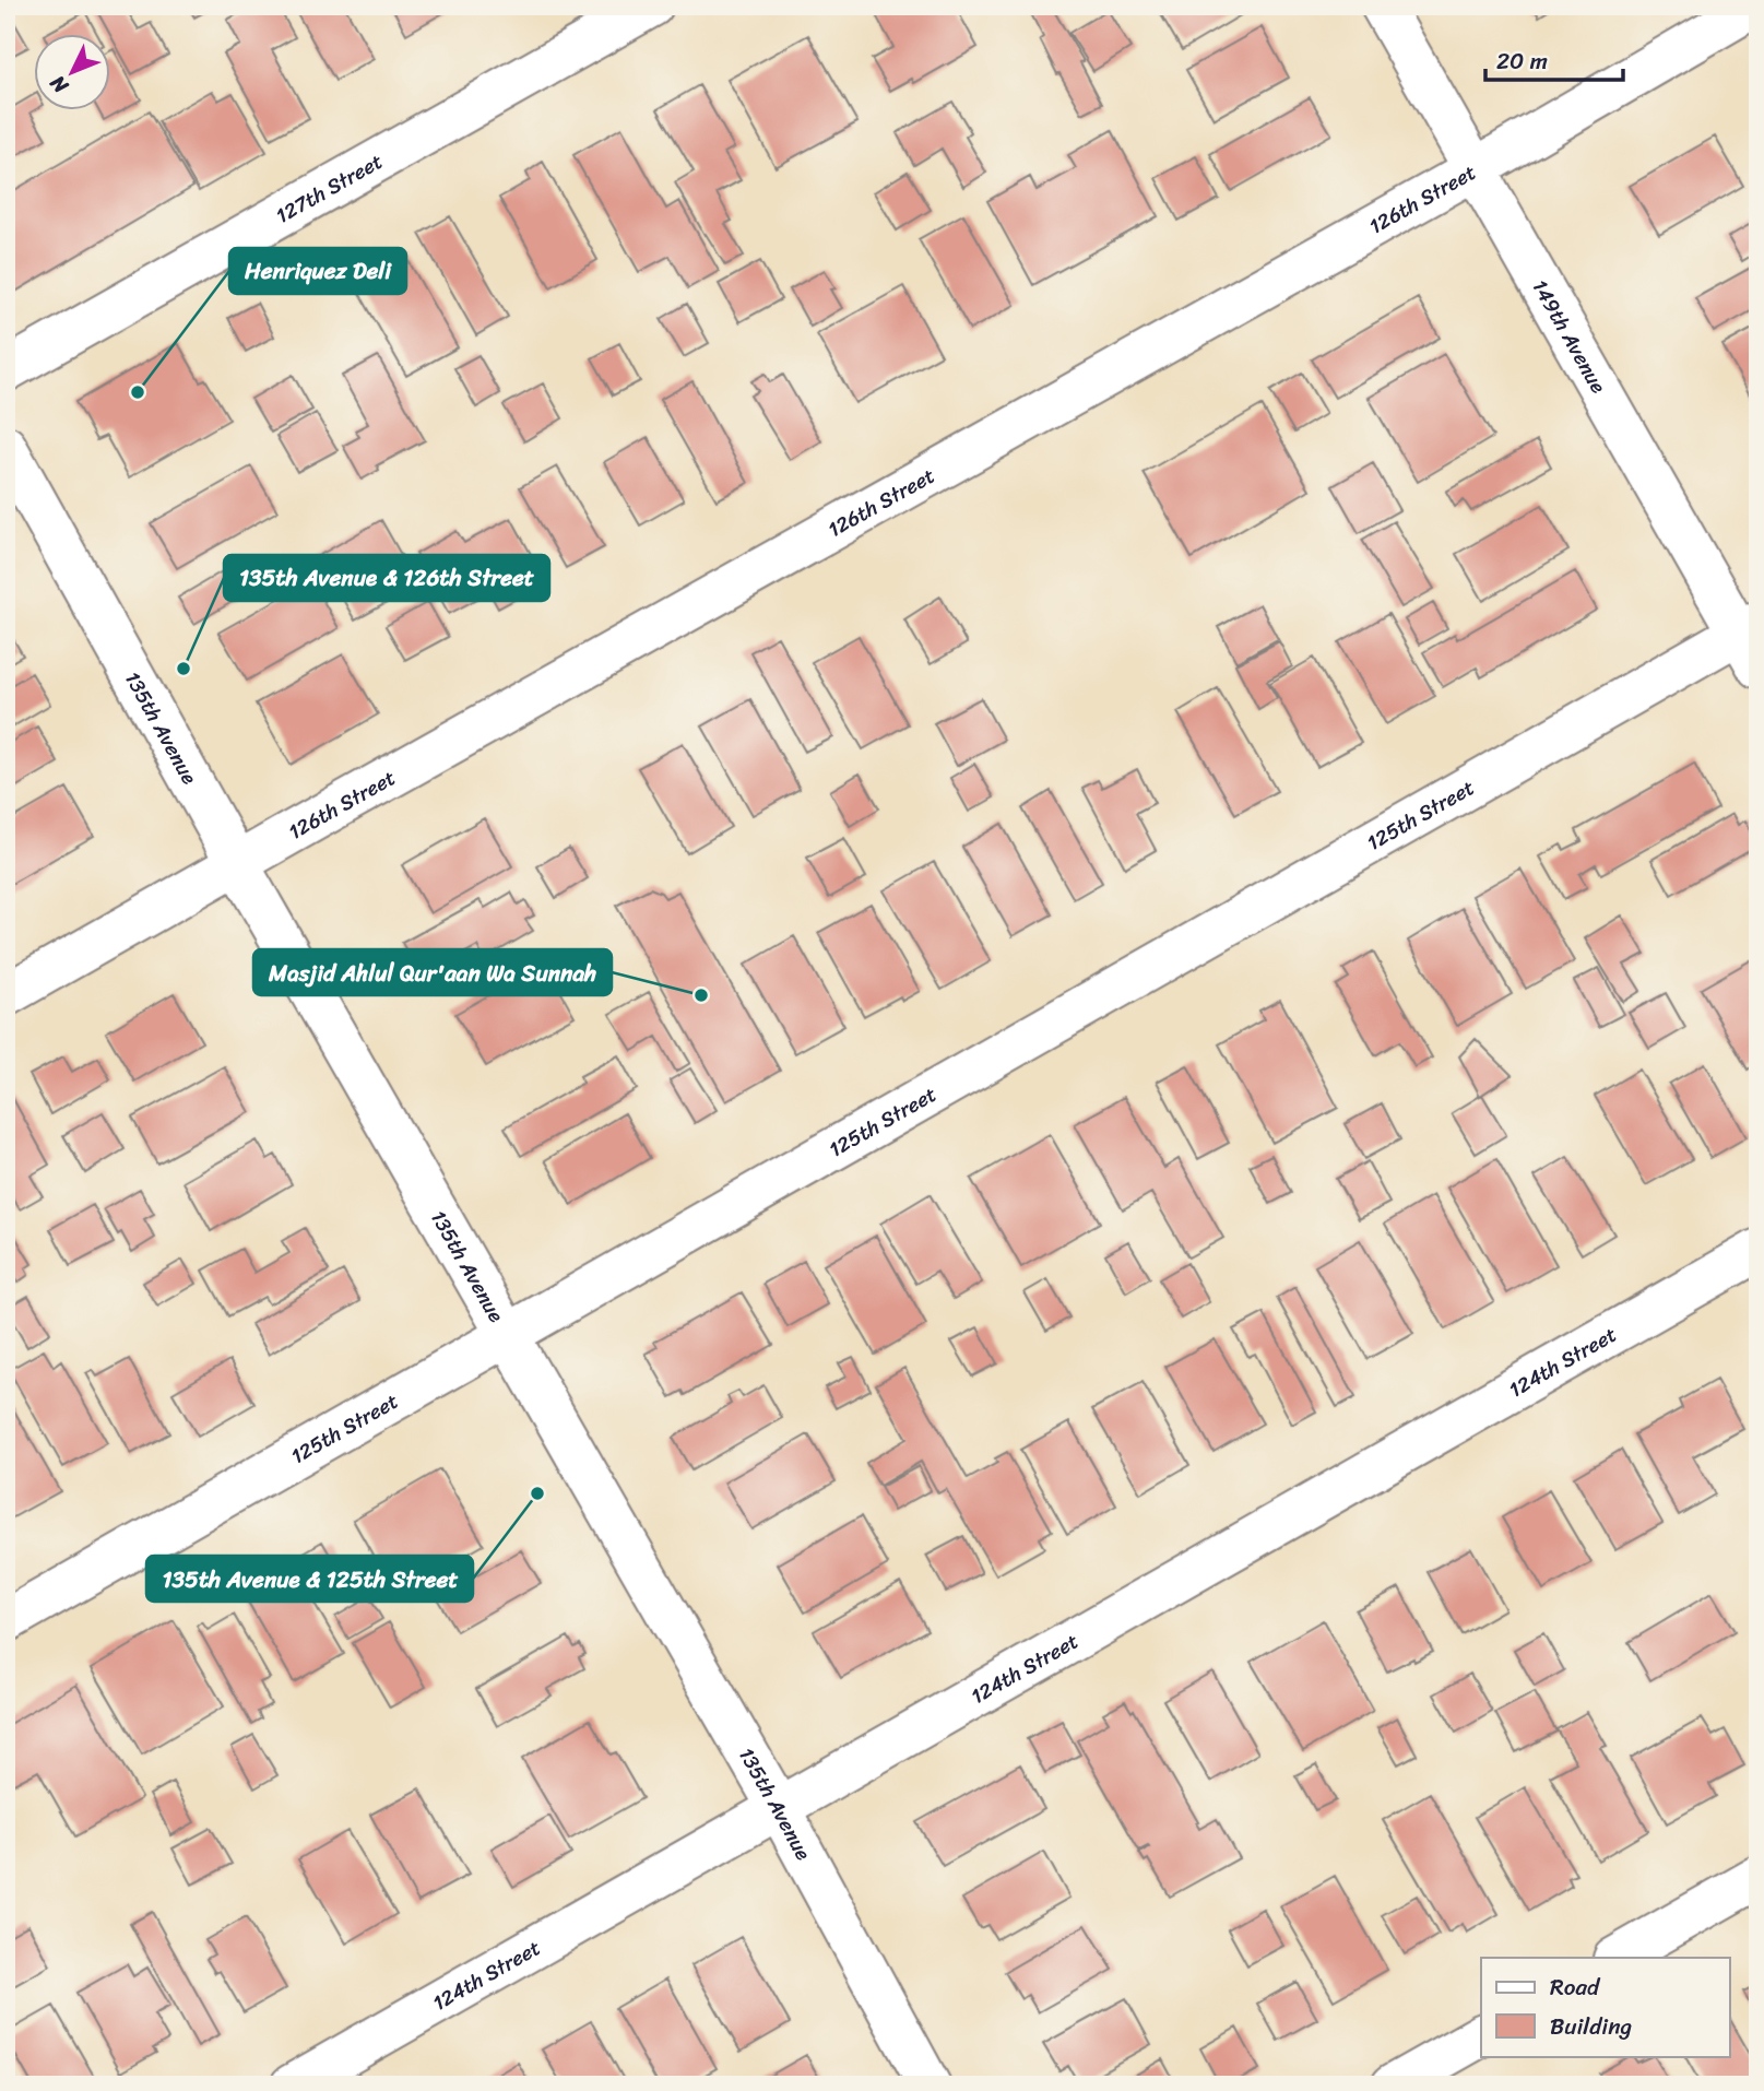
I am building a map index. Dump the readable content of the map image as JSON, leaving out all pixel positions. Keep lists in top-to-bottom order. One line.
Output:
{"streets":{"street":["127th Street","126th Street","149th Avenue","135th Avenue","125th Street","124th Street"]},"crossings":[["126th Street","149th Avenue"],["126th Street","135th Avenue"],["149th Avenue","125th Street"],["135th Avenue","125th Street"],["135th Avenue","124th Street"]],"places":["Henriquez Deli","135th Avenue & 126th Street","Masjid Ahlul Qur'aan Wa Sunnah","135th Avenue & 125th Street"],"legend":["Road","Building"],"scale_bar":"20 m","north":"bottom left"}
